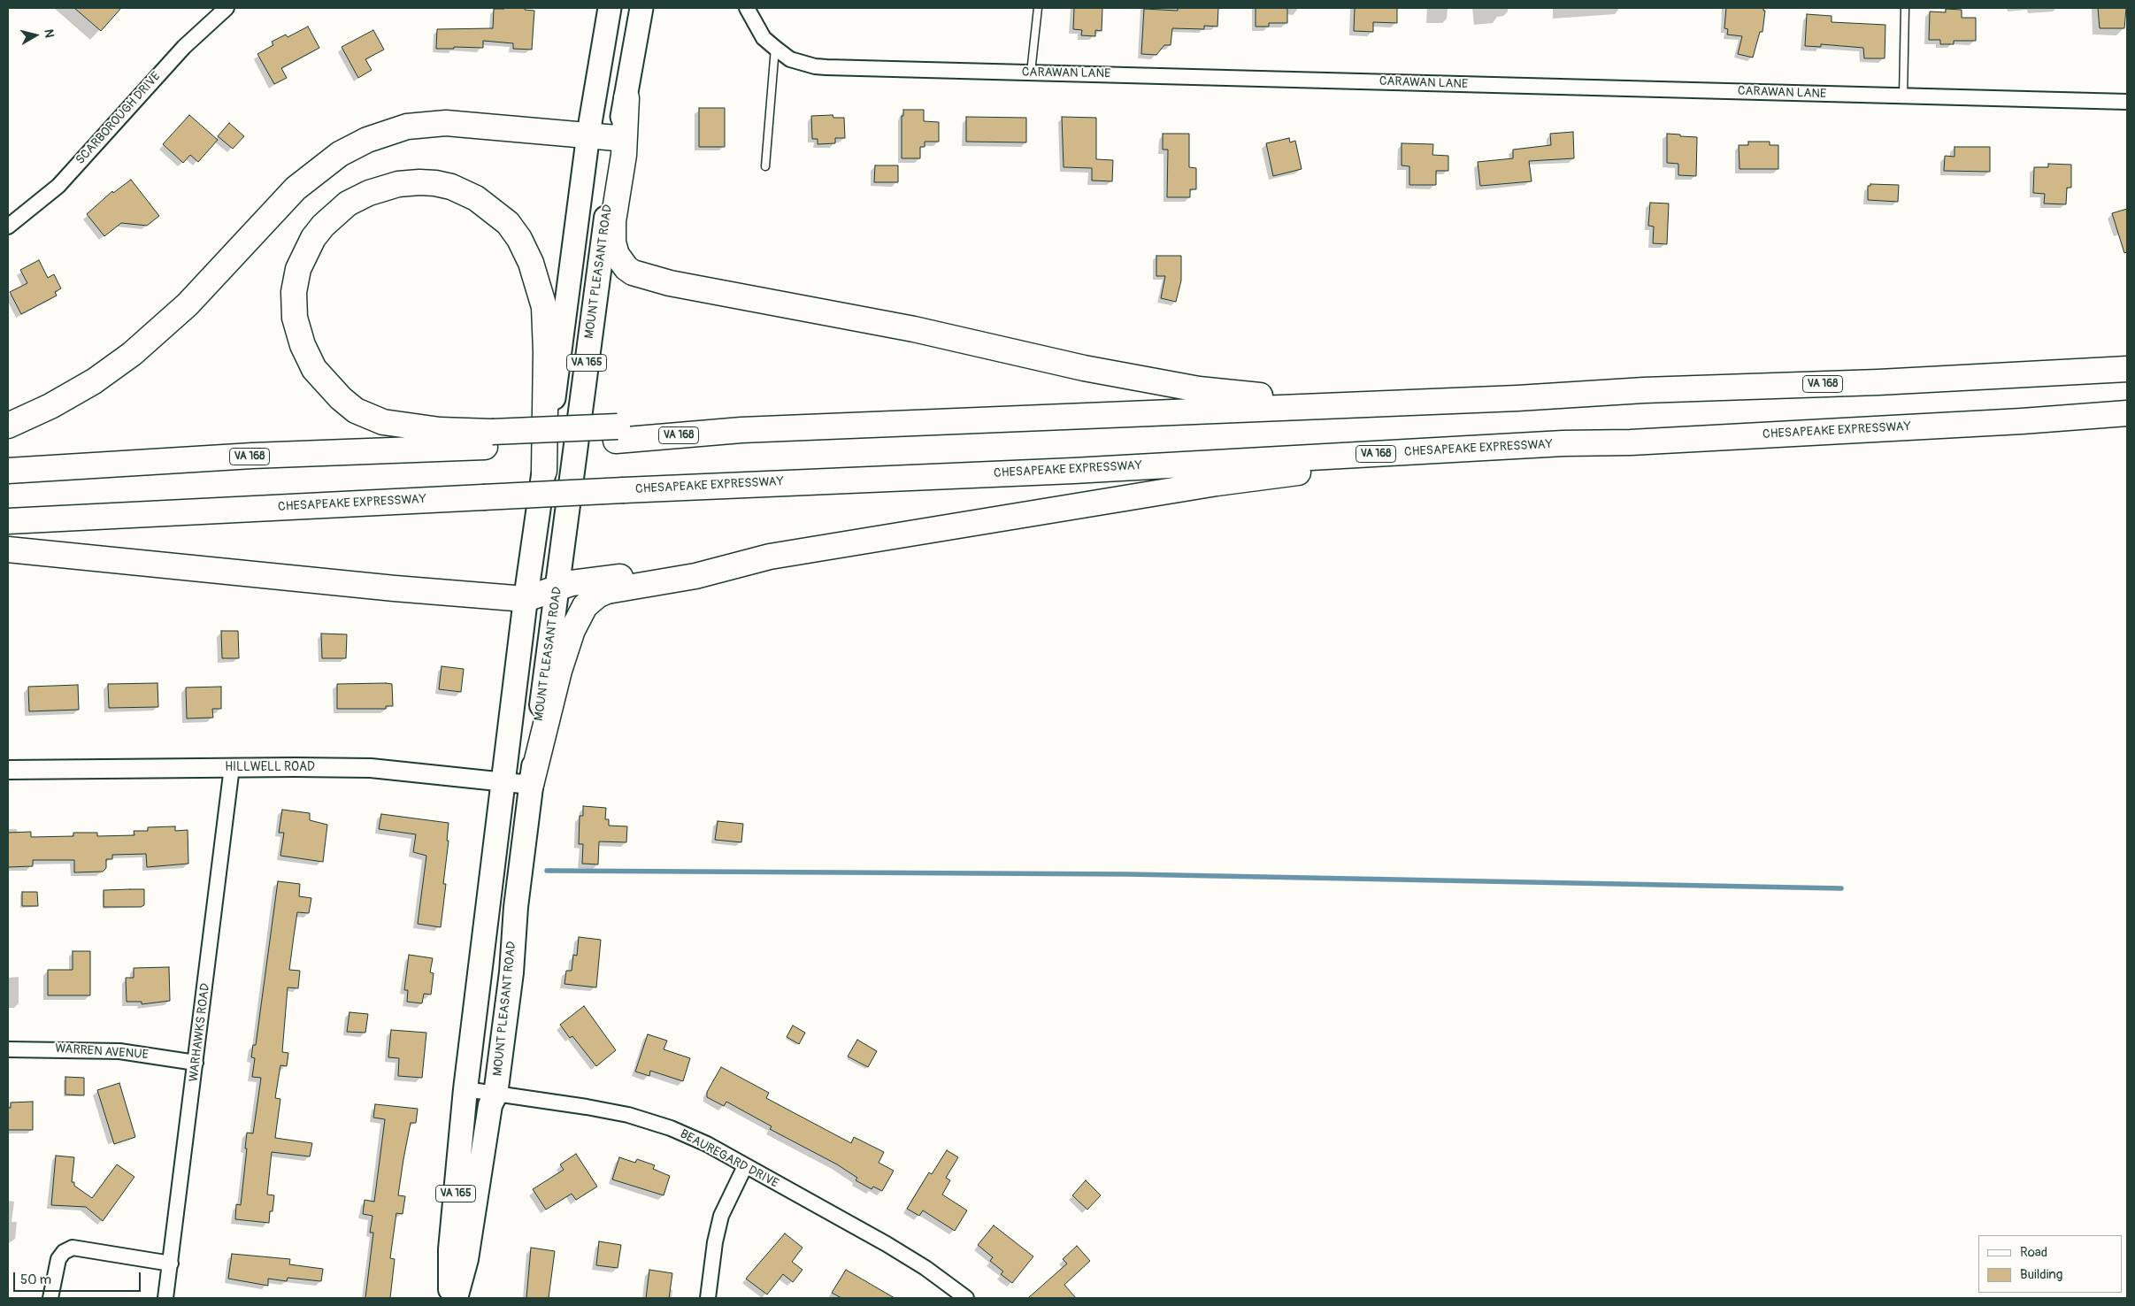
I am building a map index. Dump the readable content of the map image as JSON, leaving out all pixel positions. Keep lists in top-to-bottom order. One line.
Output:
{"streets":{"highway":["MOUNT PLEASANT ROAD","VA 165","VA 168","CHESAPEAKE EXPRESSWAY"],"street":["CARAWAN LANE","SCARBOROUGH DRIVE","HILLWELL ROAD","WARHAWKS ROAD","WARREN AVENUE","BEAUREGARD DRIVE"]},"crossings":[["MOUNT PLEASANT ROAD","HILLWELL ROAD"],["MOUNT PLEASANT ROAD","BEAUREGARD DRIVE"],["VA 165","HILLWELL ROAD"],["VA 165","BEAUREGARD DRIVE"],["HILLWELL ROAD","WARHAWKS ROAD"],["WARHAWKS ROAD","WARREN AVENUE"]],"legend":["Road","Building"],"scale_bar":"50 m","north":"right"}
